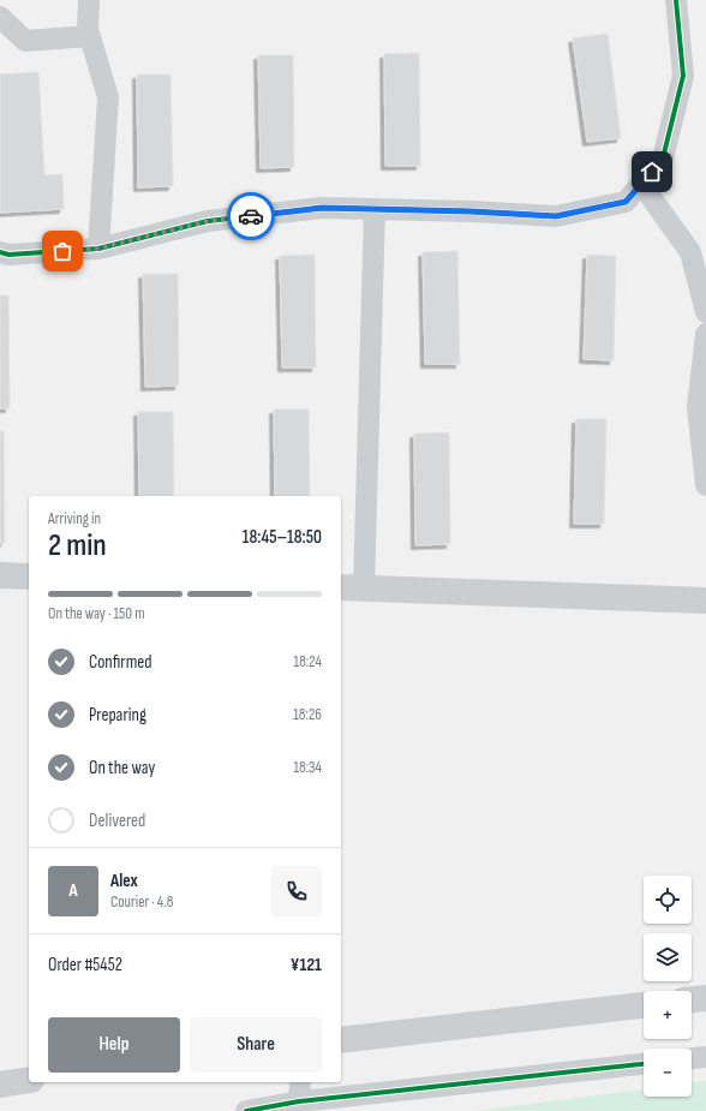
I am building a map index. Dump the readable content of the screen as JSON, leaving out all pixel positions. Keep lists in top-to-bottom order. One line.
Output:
{"page":{"heading":["2 min","Arriving in","18:45–18:50"],"panel":["Alex","Courier · 4.8","Order #5452","¥121"],"bar":"On the way · 150 m","list":[["Confirmed","18:24"],["Preparing","18:26"],["On the way","18:34"],"Delivered"],"round":"A","map_buttons":["+","−"],"buttons":["Help","Share"]}}
